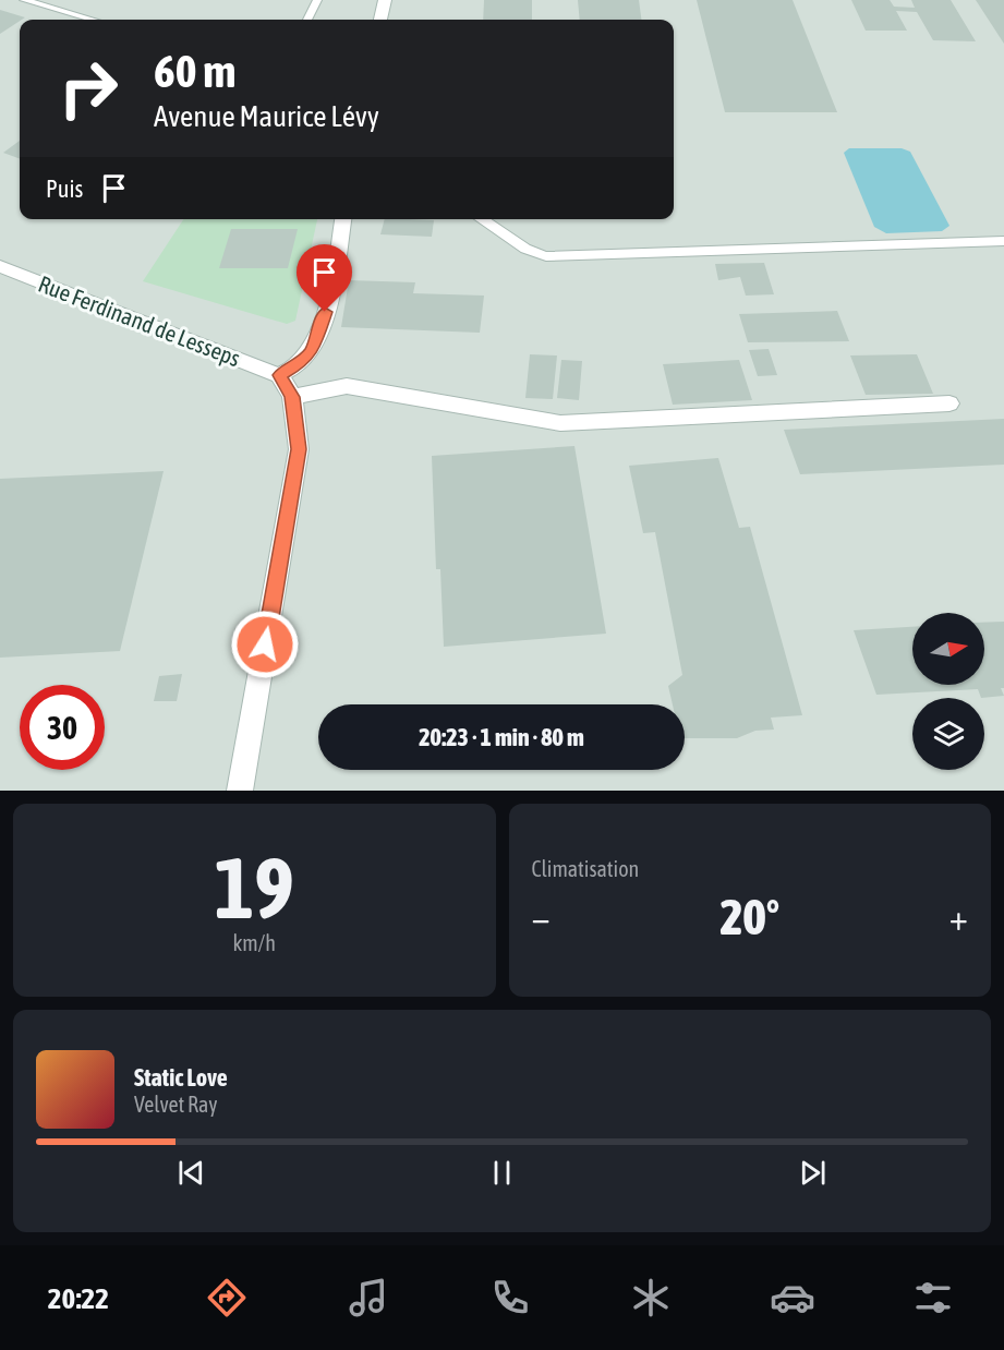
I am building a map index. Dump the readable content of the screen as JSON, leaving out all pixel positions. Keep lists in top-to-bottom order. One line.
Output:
{"streets":{"street":["Rue Ferdinand de Lesseps"]},"north":"right","page":{"turn":["60 m","Avenue Maurice Lévy"],"then":"Puis","limit":"30","trip":"20:23 · 1 min · 80 m","tile":[["19","km/h"],"Climatisation"],"heat":["−","20°","+"],"song":["Static Love","Velvet Ray"],"tabs":"20:22"}}
